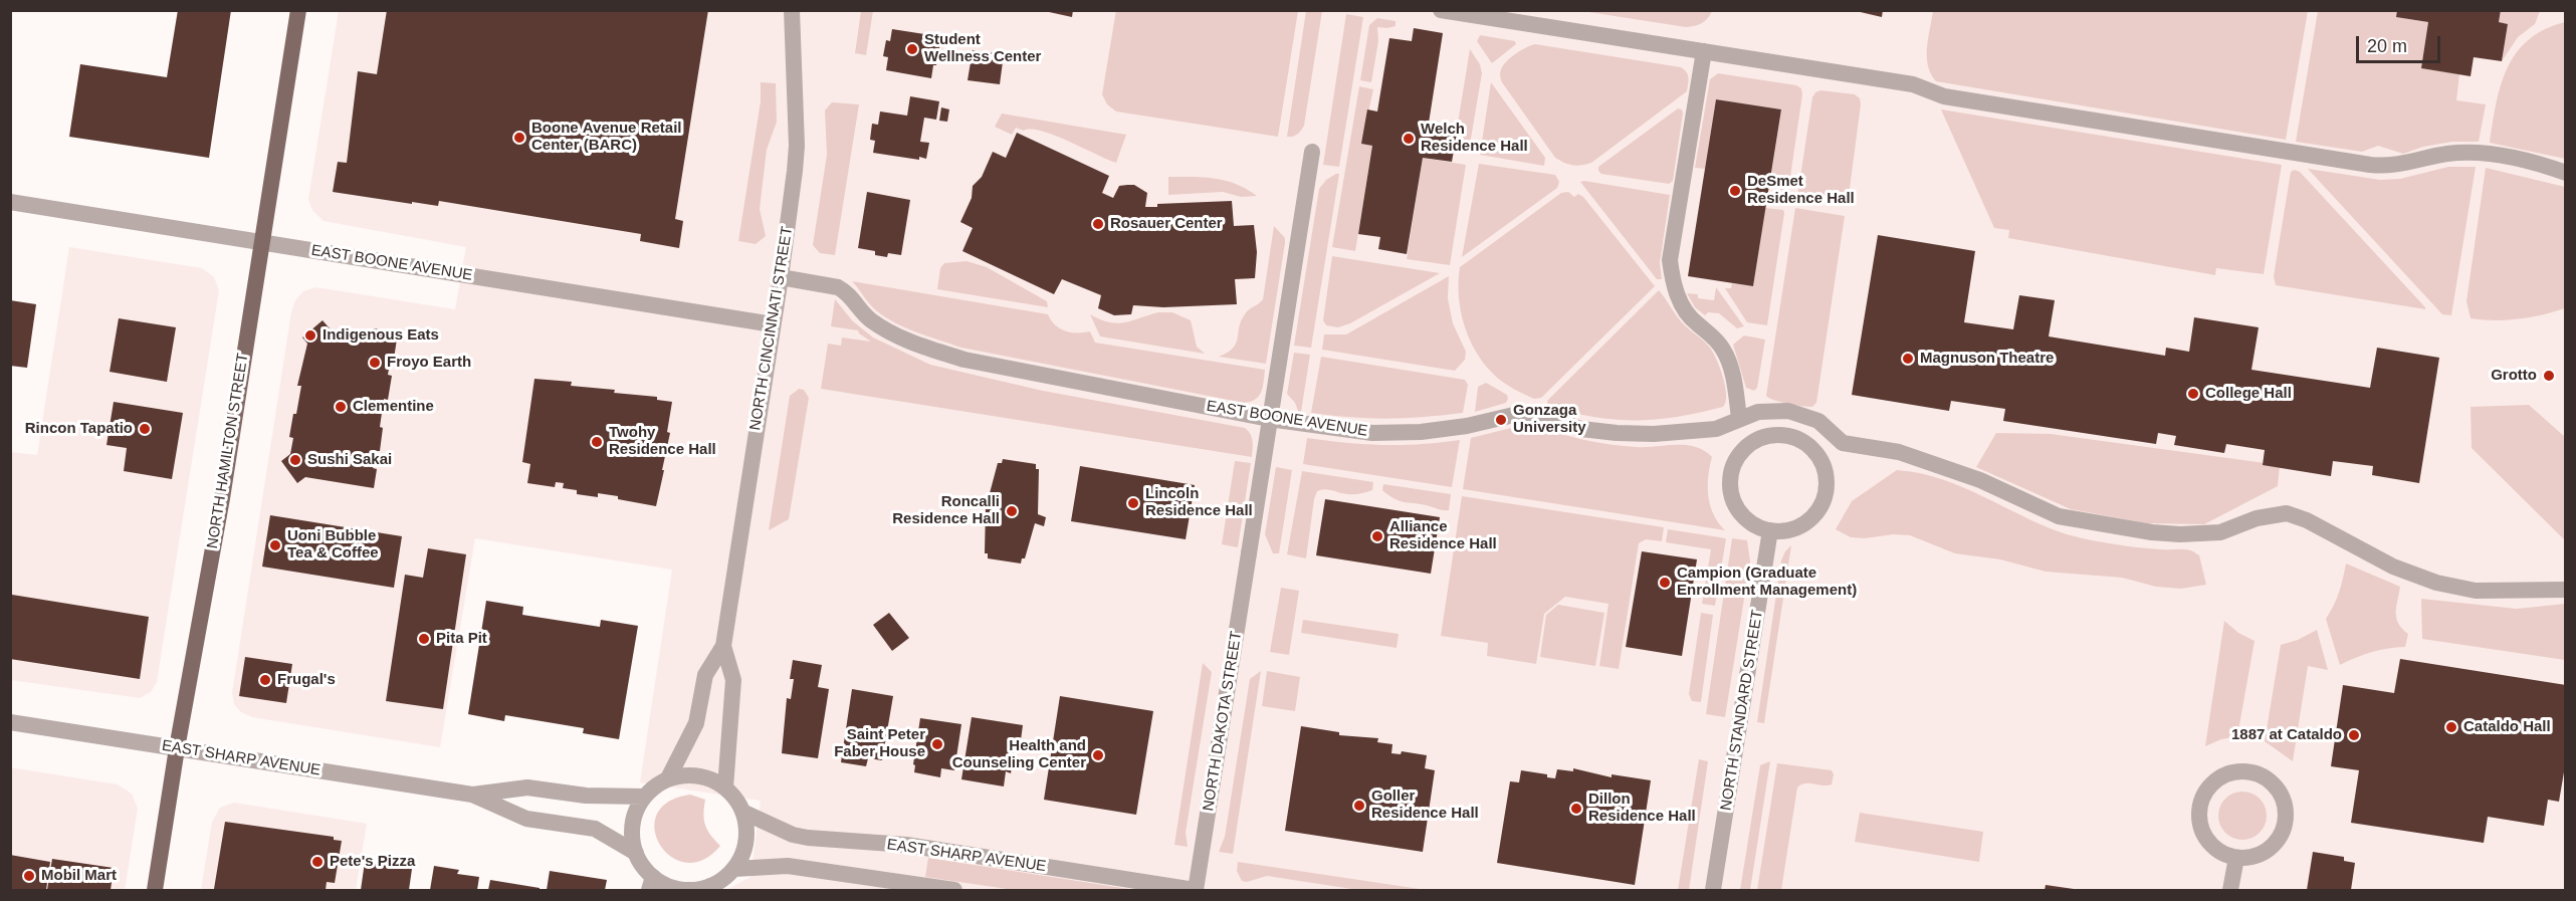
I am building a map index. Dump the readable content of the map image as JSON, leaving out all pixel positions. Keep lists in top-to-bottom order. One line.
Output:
{"streets":{"main road":["NORTH HAMILTON STREET"],"street":["EAST BOONE AVENUE","NORTH CINCINNATI STREET","NORTH STANDARD STREET","NORTH DAKOTA STREET","EAST SHARP AVENUE"]},"crossings":[["EAST BOONE AVENUE","NORTH CINCINNATI STREET"],["EAST BOONE AVENUE","NORTH HAMILTON STREET"],["EAST BOONE AVENUE","NORTH DAKOTA STREET"],["NORTH CINCINNATI STREET","EAST SHARP AVENUE"],["NORTH HAMILTON STREET","EAST SHARP AVENUE"],["NORTH DAKOTA STREET","EAST SHARP AVENUE"]],"places":["Student Wellness Center","Boone Avenue Retail Center (BARC)","Welch Residence Hall","DeSmet Residence Hall","Rosauer Center","Indigenous Eats","Magnuson Theatre","Froyo Earth","Grotto","College Hall","Clementine","Gonzaga University","Rincon Tapatio","Twohy Residence Hall","Sushi Sakai","Lincoln Residence Hall","Roncalli Residence Hall","Alliance Residence Hall","Uoni Bubble Tea & Coffee","Campion (Graduate Enrollment Management)","Pita Pit","Frugal's","Cataldo Hall","1887 at Cataldo","Saint Peter Faber House","Health and Counseling Center","Goller Residence Hall","Dillon Residence Hall","Pete's Pizza","Mobil Mart"],"scale_bar":"20 m"}
